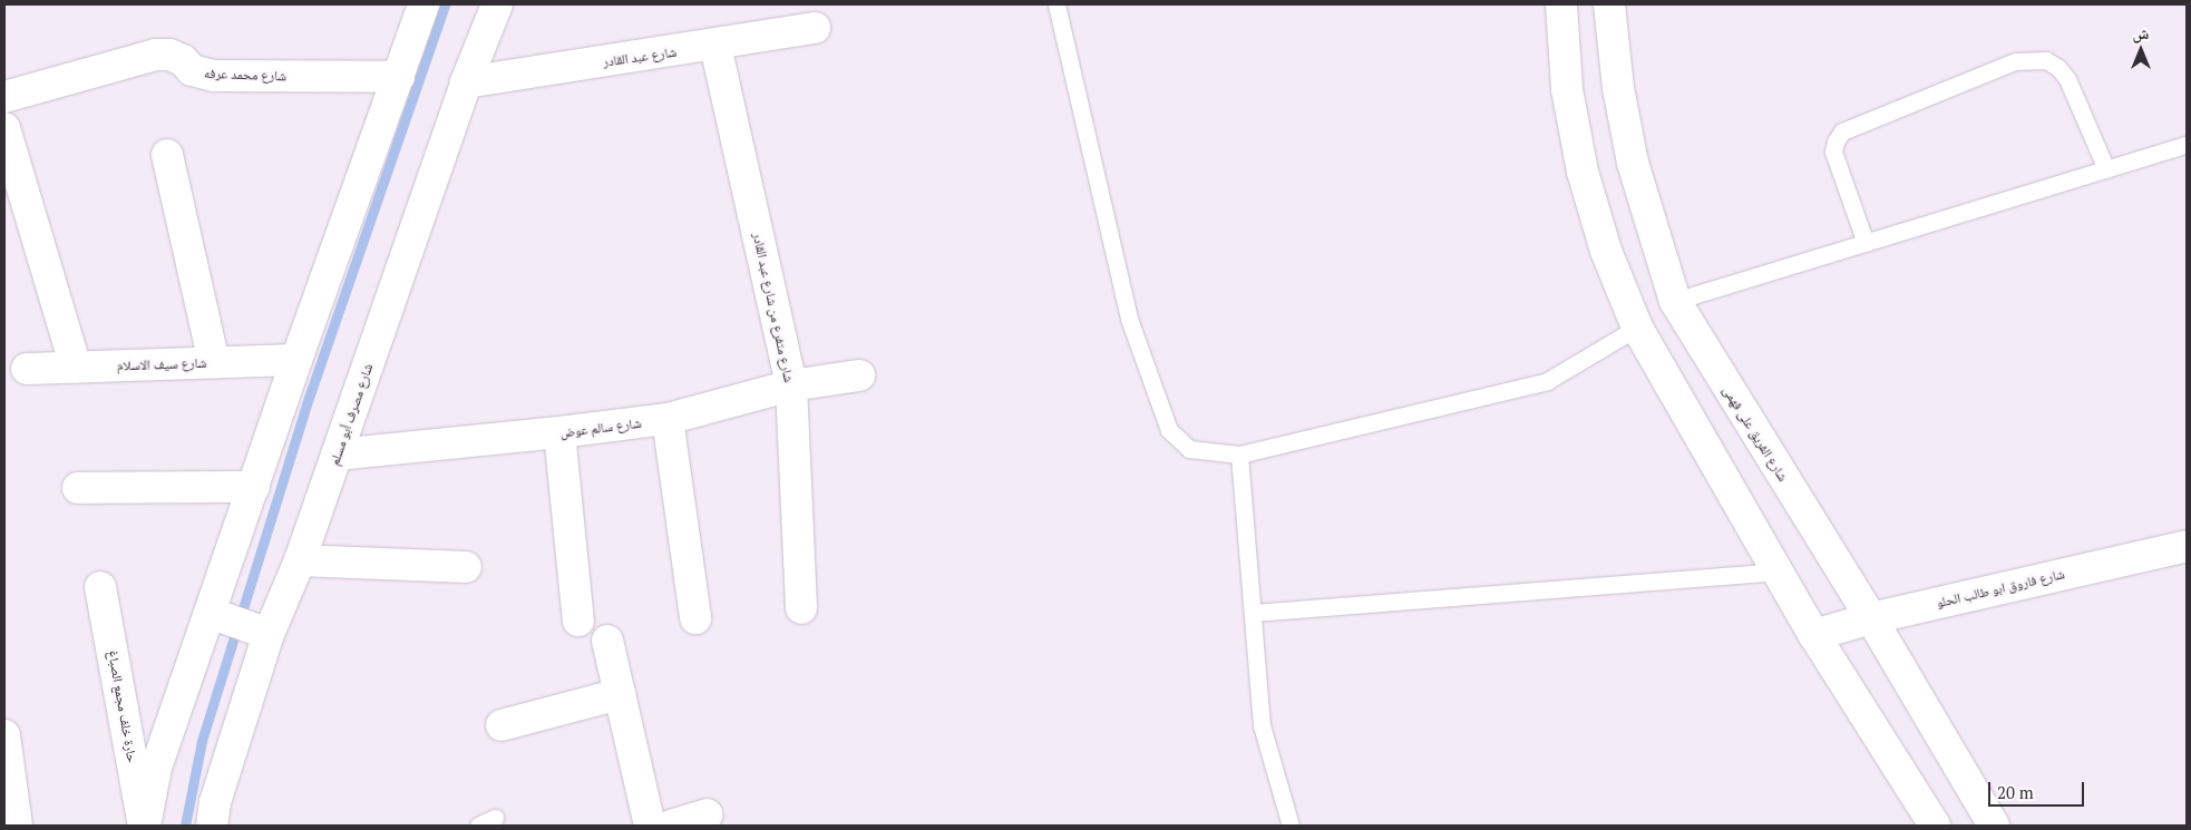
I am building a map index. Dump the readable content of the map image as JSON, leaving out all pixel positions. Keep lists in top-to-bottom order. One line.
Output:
{"streets":{"street":["شارع عبد القادر","شارع محمد عرفه","شارع متفرع من شارع عبد القادر","شارع سيف الاسلام","شارع مصرف أبو مسلم","شارع سالم عوض","شارع الفريق على فهمى","شارع فاروق ابو طالب الحلو","حارة خلف مجمع الصباغ"]},"crossings":[["شارع عبد القادر","شارع متفرع من شارع عبد القادر"],["شارع عبد القادر","شارع مصرف أبو مسلم"],["شارع محمد عرفه","شارع مصرف أبو مسلم"],["شارع متفرع من شارع عبد القادر","شارع سالم عوض"],["شارع سيف الاسلام","شارع مصرف أبو مسلم"],["شارع مصرف أبو مسلم","شارع سالم عوض"],["شارع مصرف أبو مسلم","حارة خلف مجمع الصباغ"],["شارع الفريق على فهمى","شارع فاروق ابو طالب الحلو"]],"scale_bar":"20 m","north":"top"}
